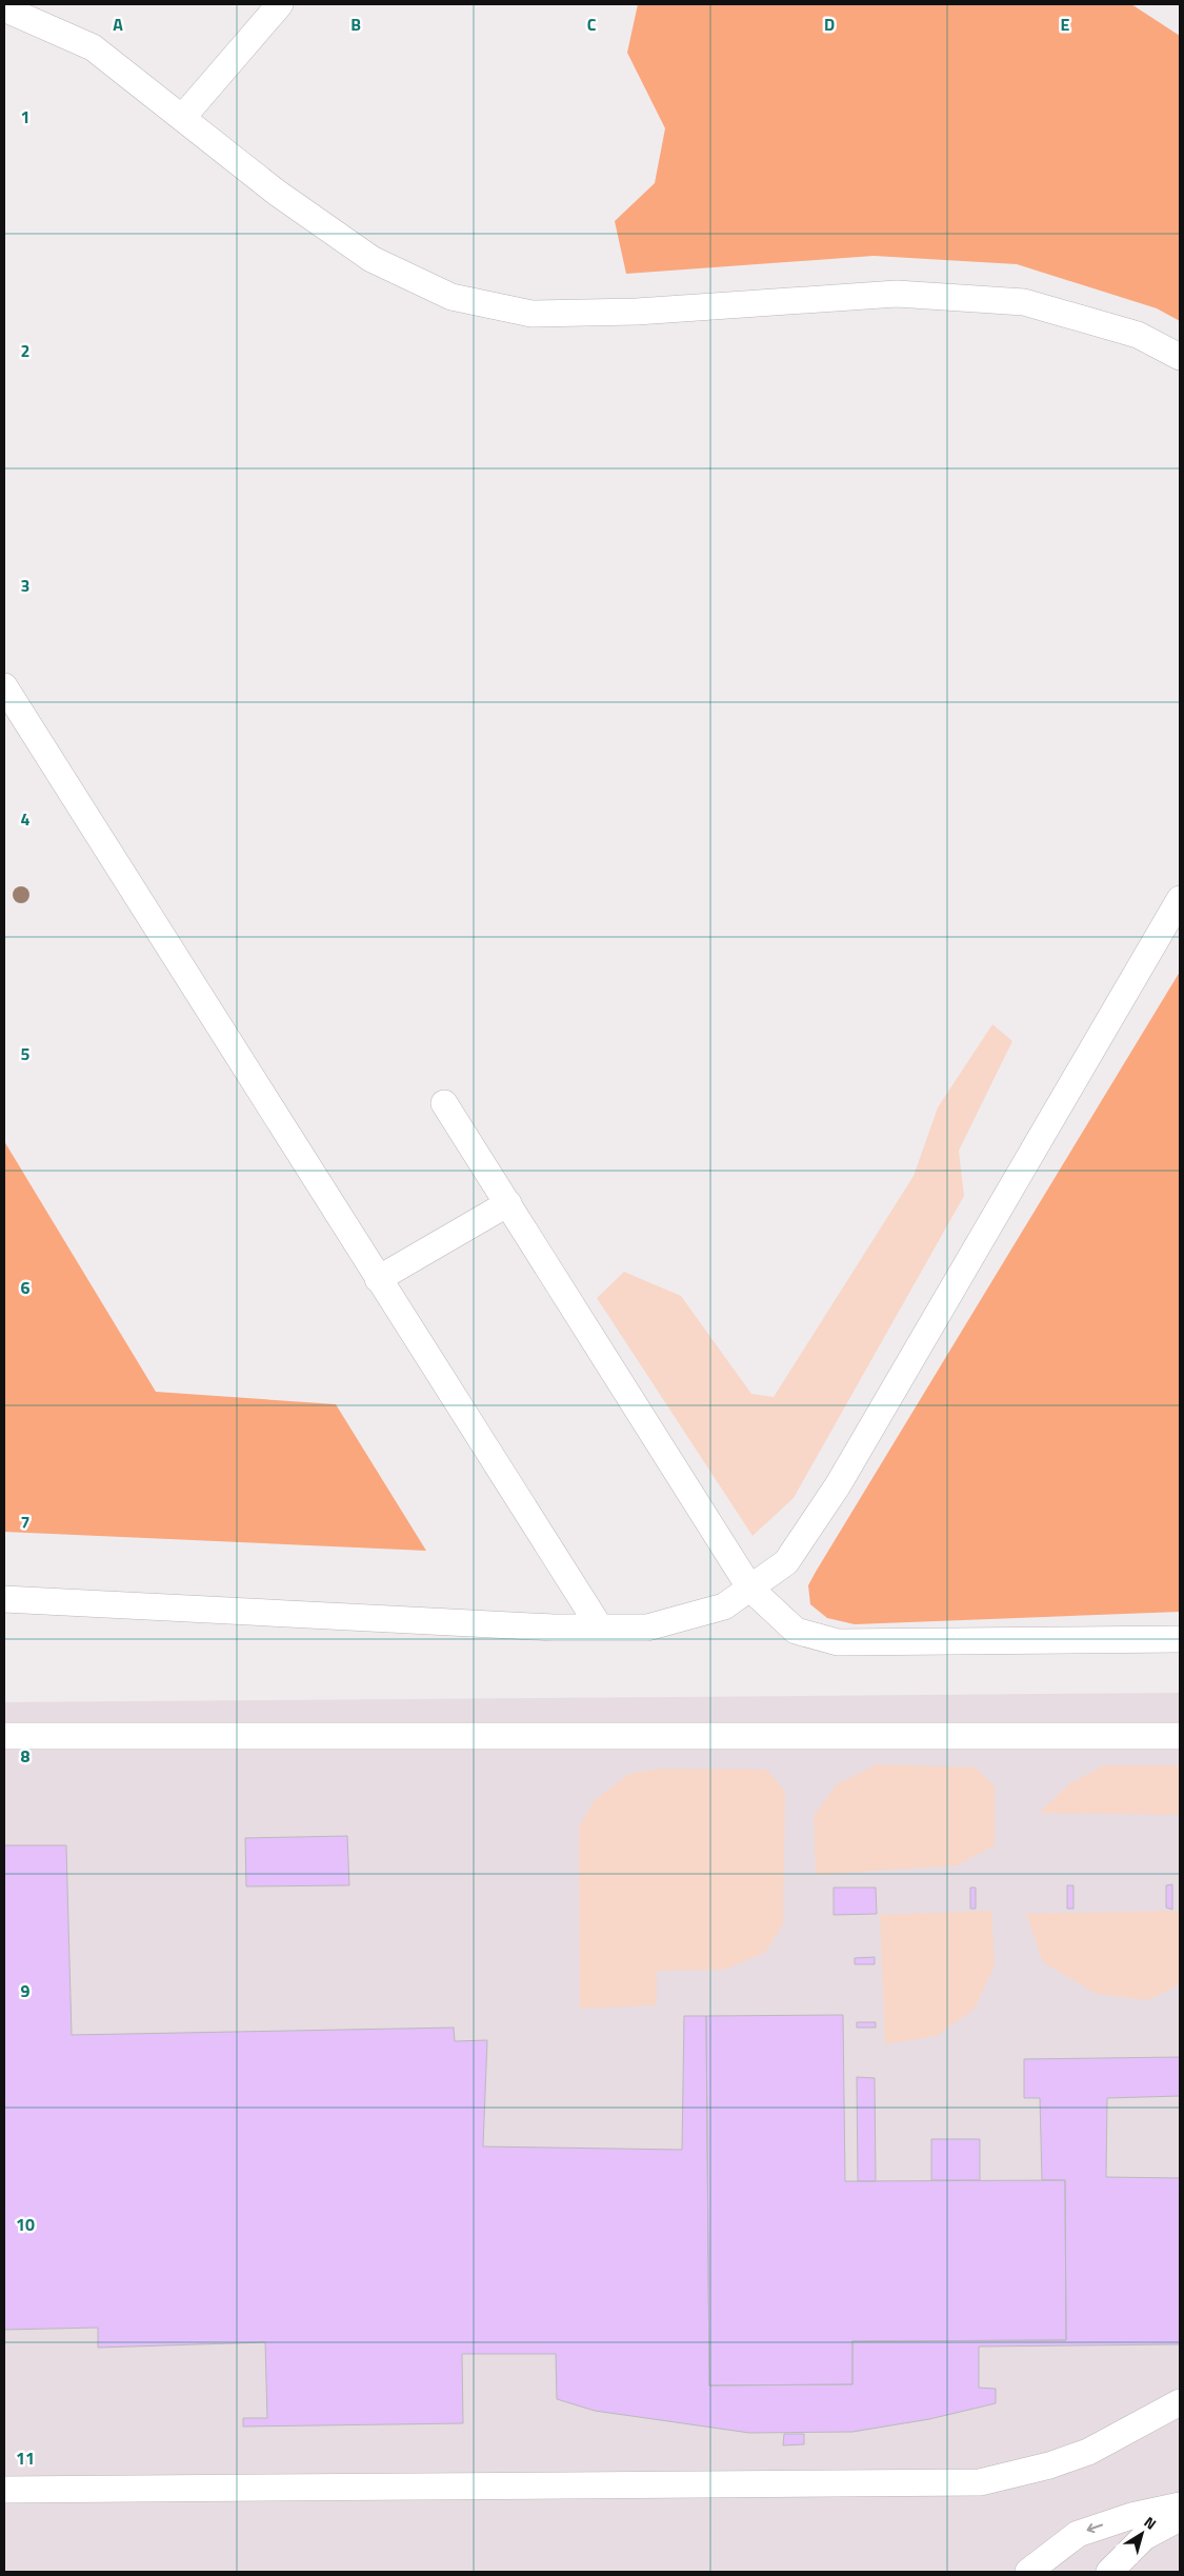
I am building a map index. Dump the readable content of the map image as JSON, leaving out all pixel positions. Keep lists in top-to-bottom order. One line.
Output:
{"north":"top right","grid":{"columns":["A","B","C","D","E"],"rows":["1","2","3","4","5","6","7","8","9","10","11"]}}
